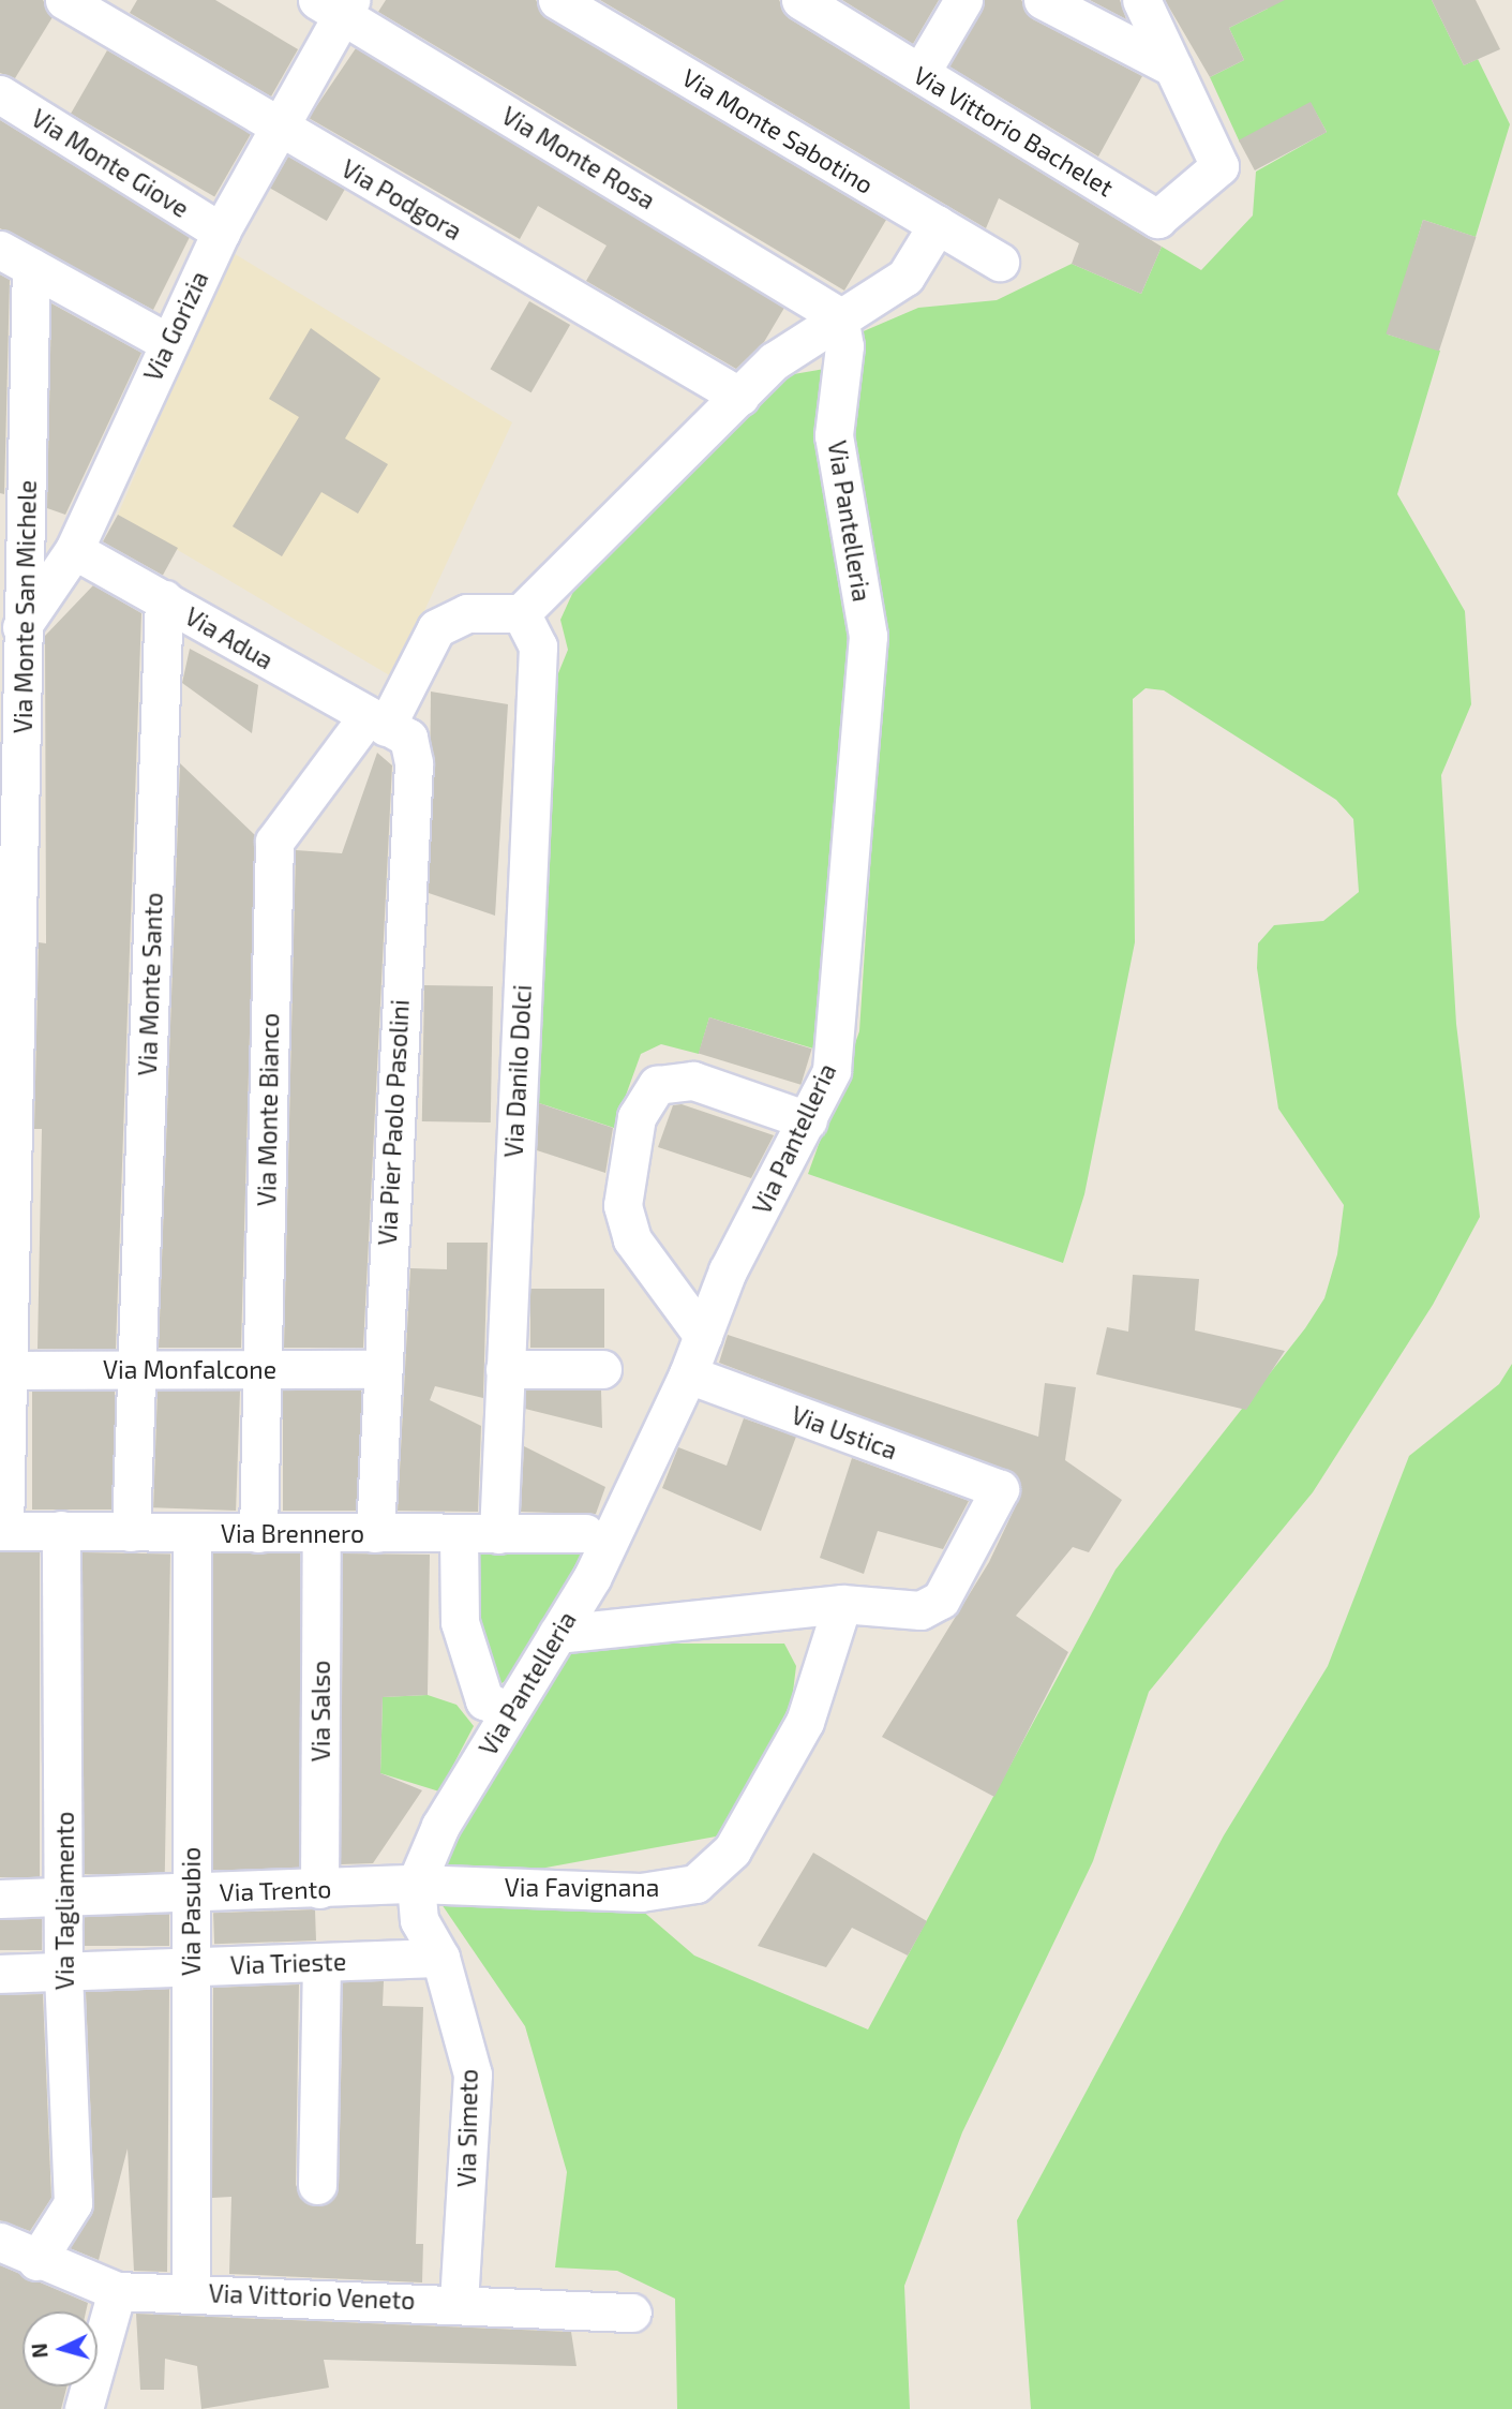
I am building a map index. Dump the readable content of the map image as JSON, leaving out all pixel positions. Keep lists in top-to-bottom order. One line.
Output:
{"streets":{"street":["Via Monte Sabotino","Via Vittorio Bachelet","Via Monte Rosa","Via Monte Giove","Via Podgora","Via Gorizia","Via Pantelleria","Via Monte San Michele","Via Adua","Via Monte Santo","Via Danilo Dolci","Via Monte Bianco","Via Pier Paolo Pasolini","Via Monfalcone","Via Ustica","Via Brennero","Via Salso","Via Favignana","Via Trento","Via Tagliamento","Via Pasubio","Via Trieste","Via Simeto","Via Vittorio Veneto"]},"crossings":[["Via Monte Rosa","Via Gorizia"],["Via Monte Rosa","Via Pantelleria"],["Via Monte Giove","Via Gorizia"],["Via Podgora","Via Gorizia"],["Via Gorizia","Via Monte San Michele"],["Via Gorizia","Via Adua"],["Via Pantelleria","Via Ustica"],["Via Pantelleria","Via Favignana"],["Via Pantelleria","Via Trento"],["Via Pantelleria","Via Simeto"],["Via Monte San Michele","Via Monfalcone"],["Via Monte San Michele","Via Brennero"],["Via Adua","Via Monte Santo"],["Via Adua","Via Monte Bianco"],["Via Adua","Via Pier Paolo Pasolini"],["Via Monte Santo","Via Monfalcone"],["Via Monte Santo","Via Brennero"],["Via Danilo Dolci","Via Monte Bianco"],["Via Danilo Dolci","Via Brennero"],["Via Monte Bianco","Via Pier Paolo Pasolini"],["Via Monte Bianco","Via Monfalcone"],["Via Monte Bianco","Via Brennero"],["Via Pier Paolo Pasolini","Via Monfalcone"],["Via Pier Paolo Pasolini","Via Brennero"],["Via Ustica","Via Favignana"],["Via Brennero","Via Salso"],["Via Brennero","Via Tagliamento"],["Via Brennero","Via Pasubio"],["Via Salso","Via Trento"],["Via Favignana","Via Trento"],["Via Favignana","Via Simeto"],["Via Trento","Via Tagliamento"],["Via Trento","Via Pasubio"],["Via Trento","Via Simeto"],["Via Tagliamento","Via Trieste"],["Via Tagliamento","Via Vittorio Veneto"],["Via Pasubio","Via Trieste"],["Via Pasubio","Via Vittorio Veneto"],["Via Trieste","Via Simeto"],["Via Simeto","Via Vittorio Veneto"]],"north":"left"}
